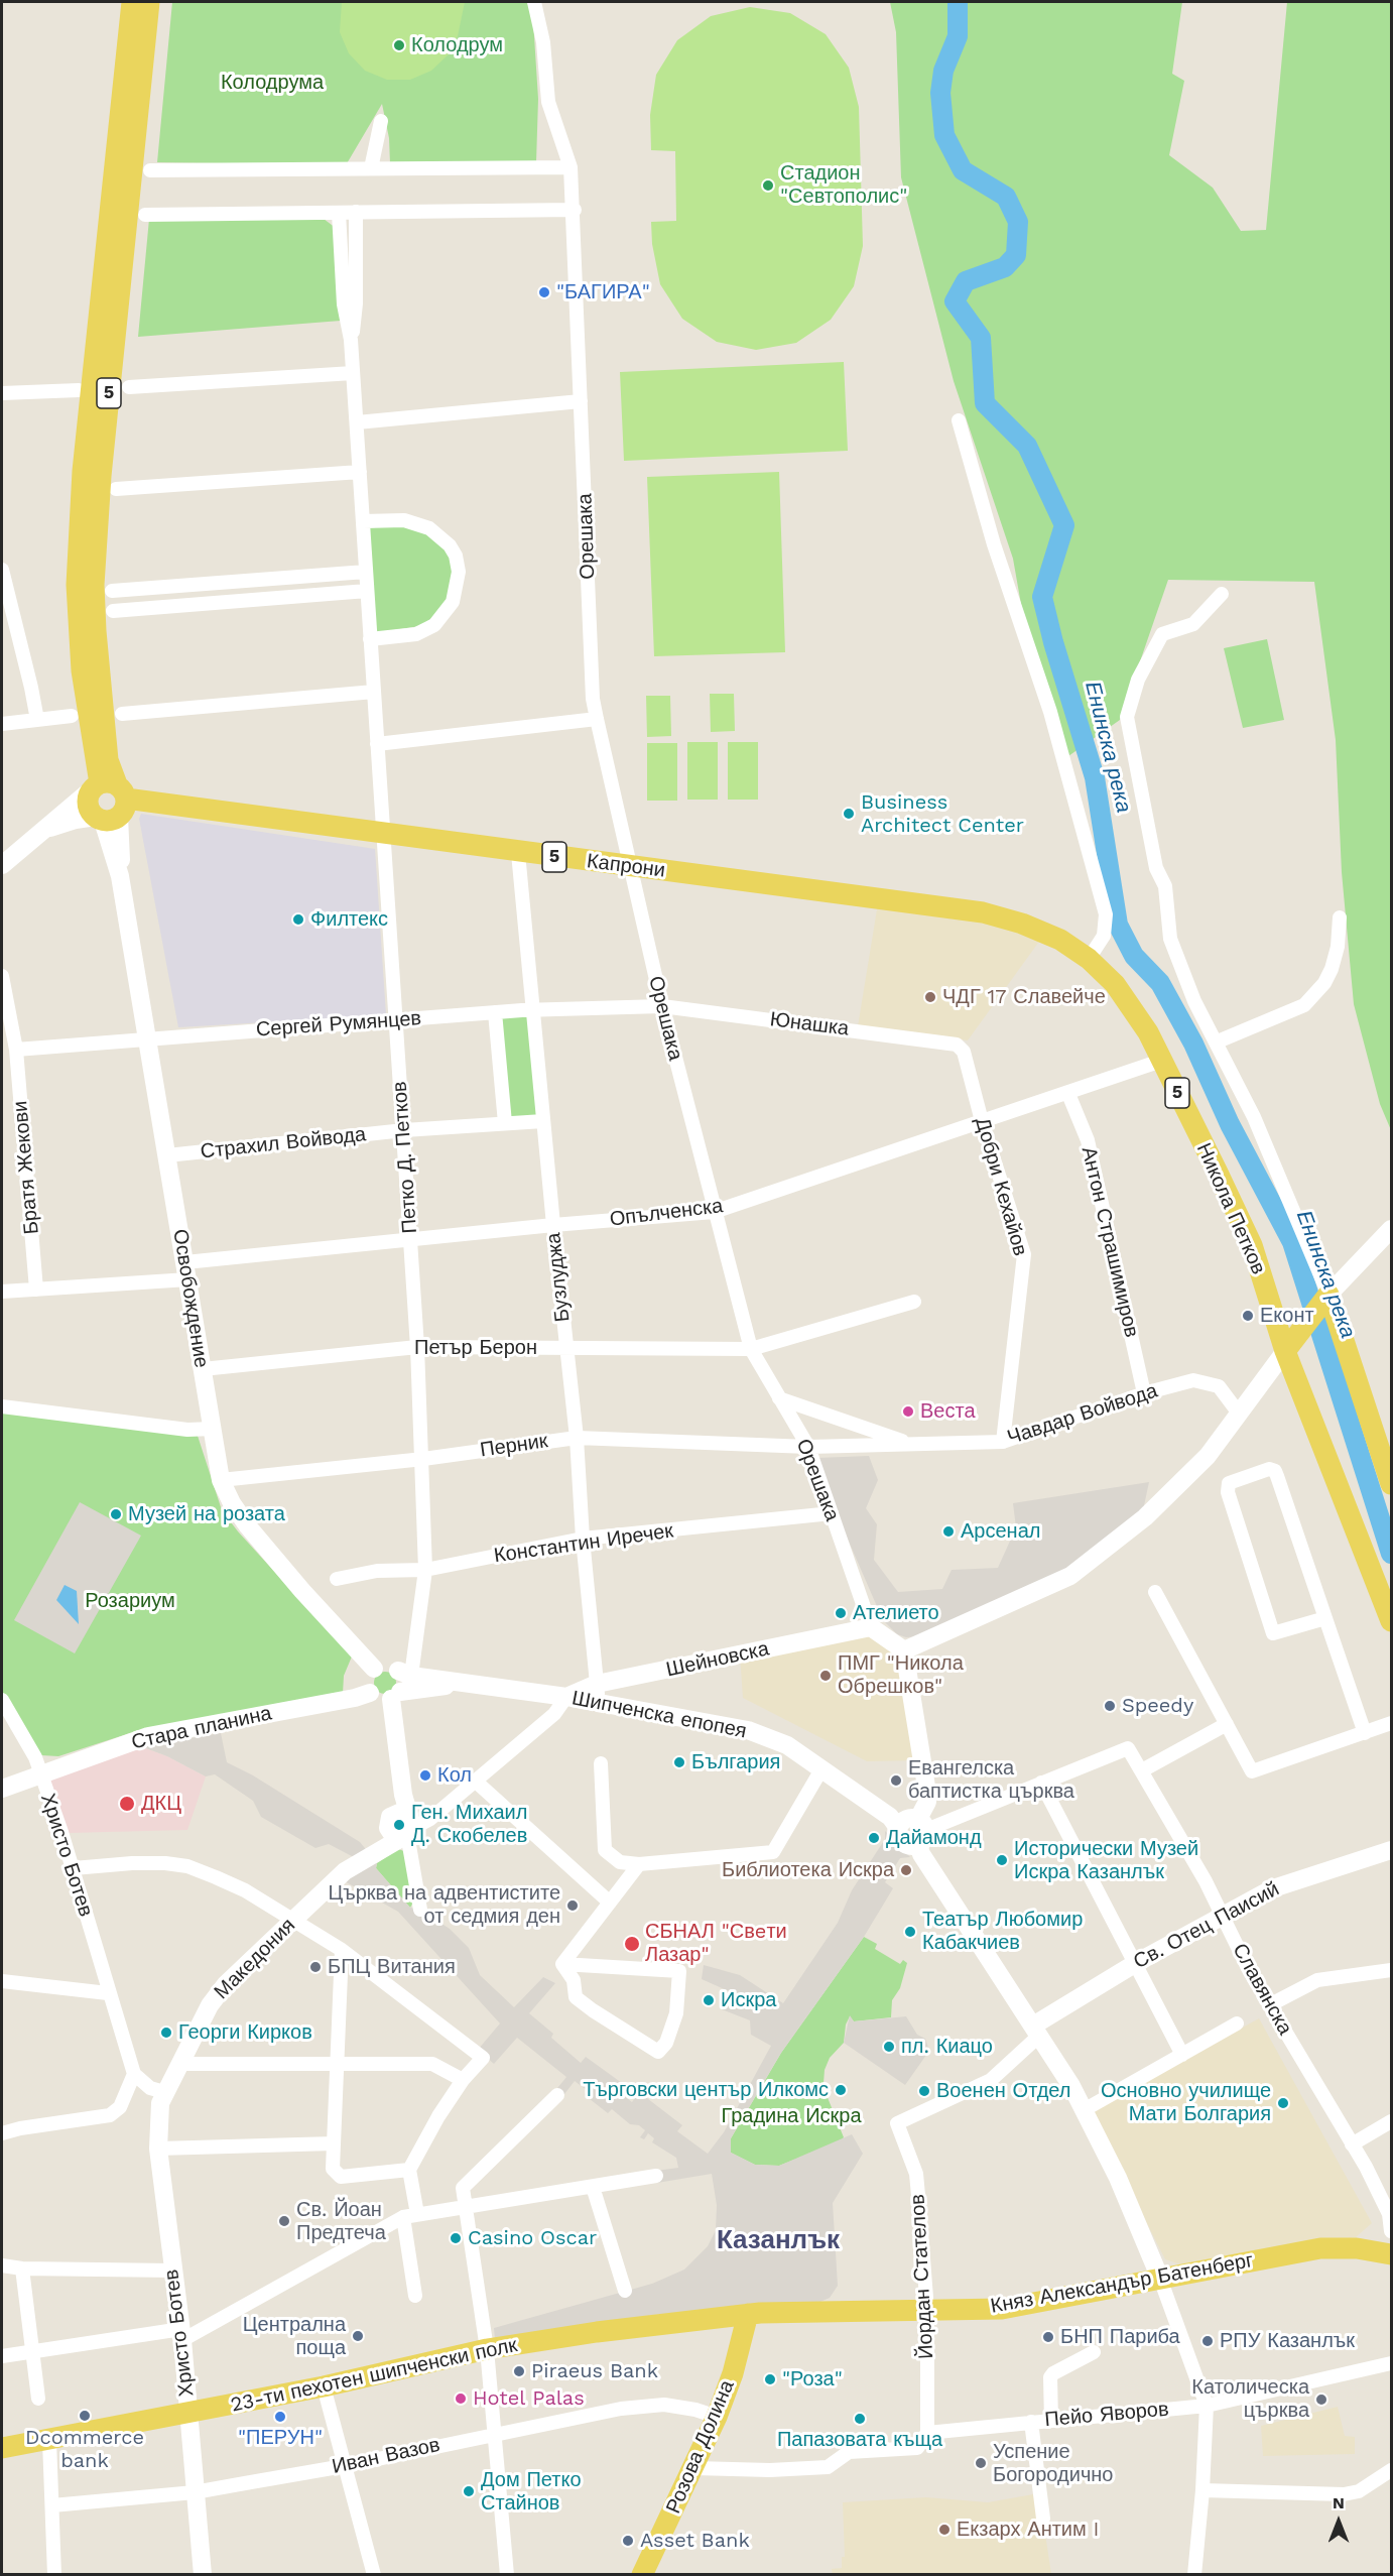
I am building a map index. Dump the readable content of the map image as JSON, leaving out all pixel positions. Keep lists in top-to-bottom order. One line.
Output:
{"streets":{"main road":["5","Капрони","Никола Петков","Освобождение","Шейновска","Шипченска епопея","Стара планина","Христо Ботев","Св. Отец Паисий","Македония","Княз Александър Батенберг","23-ти пехотен шипченски полк","Розова Долина"],"street":["Орешака","Сергей Румянцев","Юнашка","Страхил Войвода","Петко Д. Петков","Братя Жекови","Добри Кехайов","Опълченска","Антон Страшимиров","Бузлуджа","Петър Берон","Чавдар Войвода","Перник","Константин Иречек","Славянска","Йордан Стателов","Пейо Яворов","Иван Вазов"]},"crossings":[["5","Капрони"],["5","Освобождение"],["Орешака","Капрони"],["Орешака","Сергей Румянцев"],["Орешака","Юнашка"],["Орешака","Опълченска"],["Орешака","Петър Берон"],["Орешака","Чавдар Войвода"],["Орешака","Перник"],["Орешака","Константин Иречек"],["Орешака","Шейновска"],["Капрони","Петко Д. Петков"],["Капрони","Никола Петков"],["Капрони","Бузлуджа"],["Капрони","Освобождение"],["Сергей Румянцев","Юнашка"],["Сергей Румянцев","Петко Д. Петков"],["Сергей Румянцев","Братя Жекови"],["Сергей Румянцев","Бузлуджа"],["Сергей Румянцев","Освобождение"],["Юнашка","Добри Кехайов"],["Страхил Войвода","Петко Д. Петков"],["Страхил Войвода","Бузлуджа"],["Страхил Войвода","Освобождение"],["Петко Д. Петков","Опълченска"],["Петко Д. Петков","Освобождение"],["Петко Д. Петков","Петър Берон"],["Петко Д. Петков","Перник"],["Петко Д. Петков","Константин Иречек"],["Петко Д. Петков","Шипченска епопея"],["Петко Д. Петков","Стара планина"],["Братя Жекови","Опълченска"],["Добри Кехайов","Опълченска"],["Добри Кехайов","Чавдар Войвода"],["Никола Петков","Опълченска"],["Опълченска","Антон Страшимиров"],["Опълченска","Бузлуджа"],["Опълченска","Освобождение"],["Антон Страшимиров","Чавдар Войвода"],["Бузлуджа","Петър Берон"],["Бузлуджа","Перник"],["Бузлуджа","Константин Иречек"],["Бузлуджа","Шейновска"],["Бузлуджа","Шипченска епопея"],["Освобождение","Петър Берон"],["Освобождение","Перник"],["Освобождение","Шипченска епопея"],["Освобождение","Стара планина"],["Чавдар Войвода","Перник"],["Шейновска","Шипченска епопея"],["Шейновска","Македония"],["Шипченска епопея","Стара планина"],["Шипченска епопея","Македония"],["Стара планина","Христо Ботев"],["Христо Ботев","Македония"],["Христо Ботев","23-ти пехотен шипченски полк"],["Христо Ботев","Иван Вазов"],["Св. Отец Паисий","Славянска"],["Св. Отец Паисий","Йордан Стателов"],["Йордан Стателов","Княз Александър Батенберг"],["Йордан Стателов","Пейо Яворов"],["Княз Александър Батенберг","23-ти пехотен шипченски полк"],["Княз Александър Батенберг","Розова Долина"],["23-ти пехотен шипченски полк","Розова Долина"],["Розова Долина","Иван Вазов"]],"districts":["Казанлък"],"water":["Енинска река"],"parks":["Колодрума","Розариум","Градина Искра"],"places":["Колодрум","Стадион \"Севтополис\"","\"БАГИРА\"","Business Architect Center","Филтекс","ЧДГ 17 Славейче","Еконт","Веста","Музей на розата","Арсенал","Ателието","ПМГ \"Никола Обрешков\"","Speedy","България","Кол","Евангелска баптистка църква","ДКЦ","Ген. Михаил Д. Скобелев","Дайамонд","Исторически Музей Искра Казанлък","Библиотека Искра","Църква на адвентистите от седмия ден","Театър Любомир Кабакчиев","СБНАЛ \"Свeти Лазар\"","БПЦ Витания","Искра","Георги Кирков","пл. Киацо","Търговски център Илкомс","Военен Отдел","Основно училище Мати Болгария","Св. Йоан Предтеча","Casino Oscar","Централна поща","БНП Париба","РПУ Казанлък","Piraeus Bank","\"Роза\"","Hotel Palas","Католическа църква","Dcommerce bank","\"ПЕРУН\"","Папазовата къща","Успение Богородично","Дом Петко Стайнов","Екзарх Антим I","Asset Bank"],"north":"top"}
